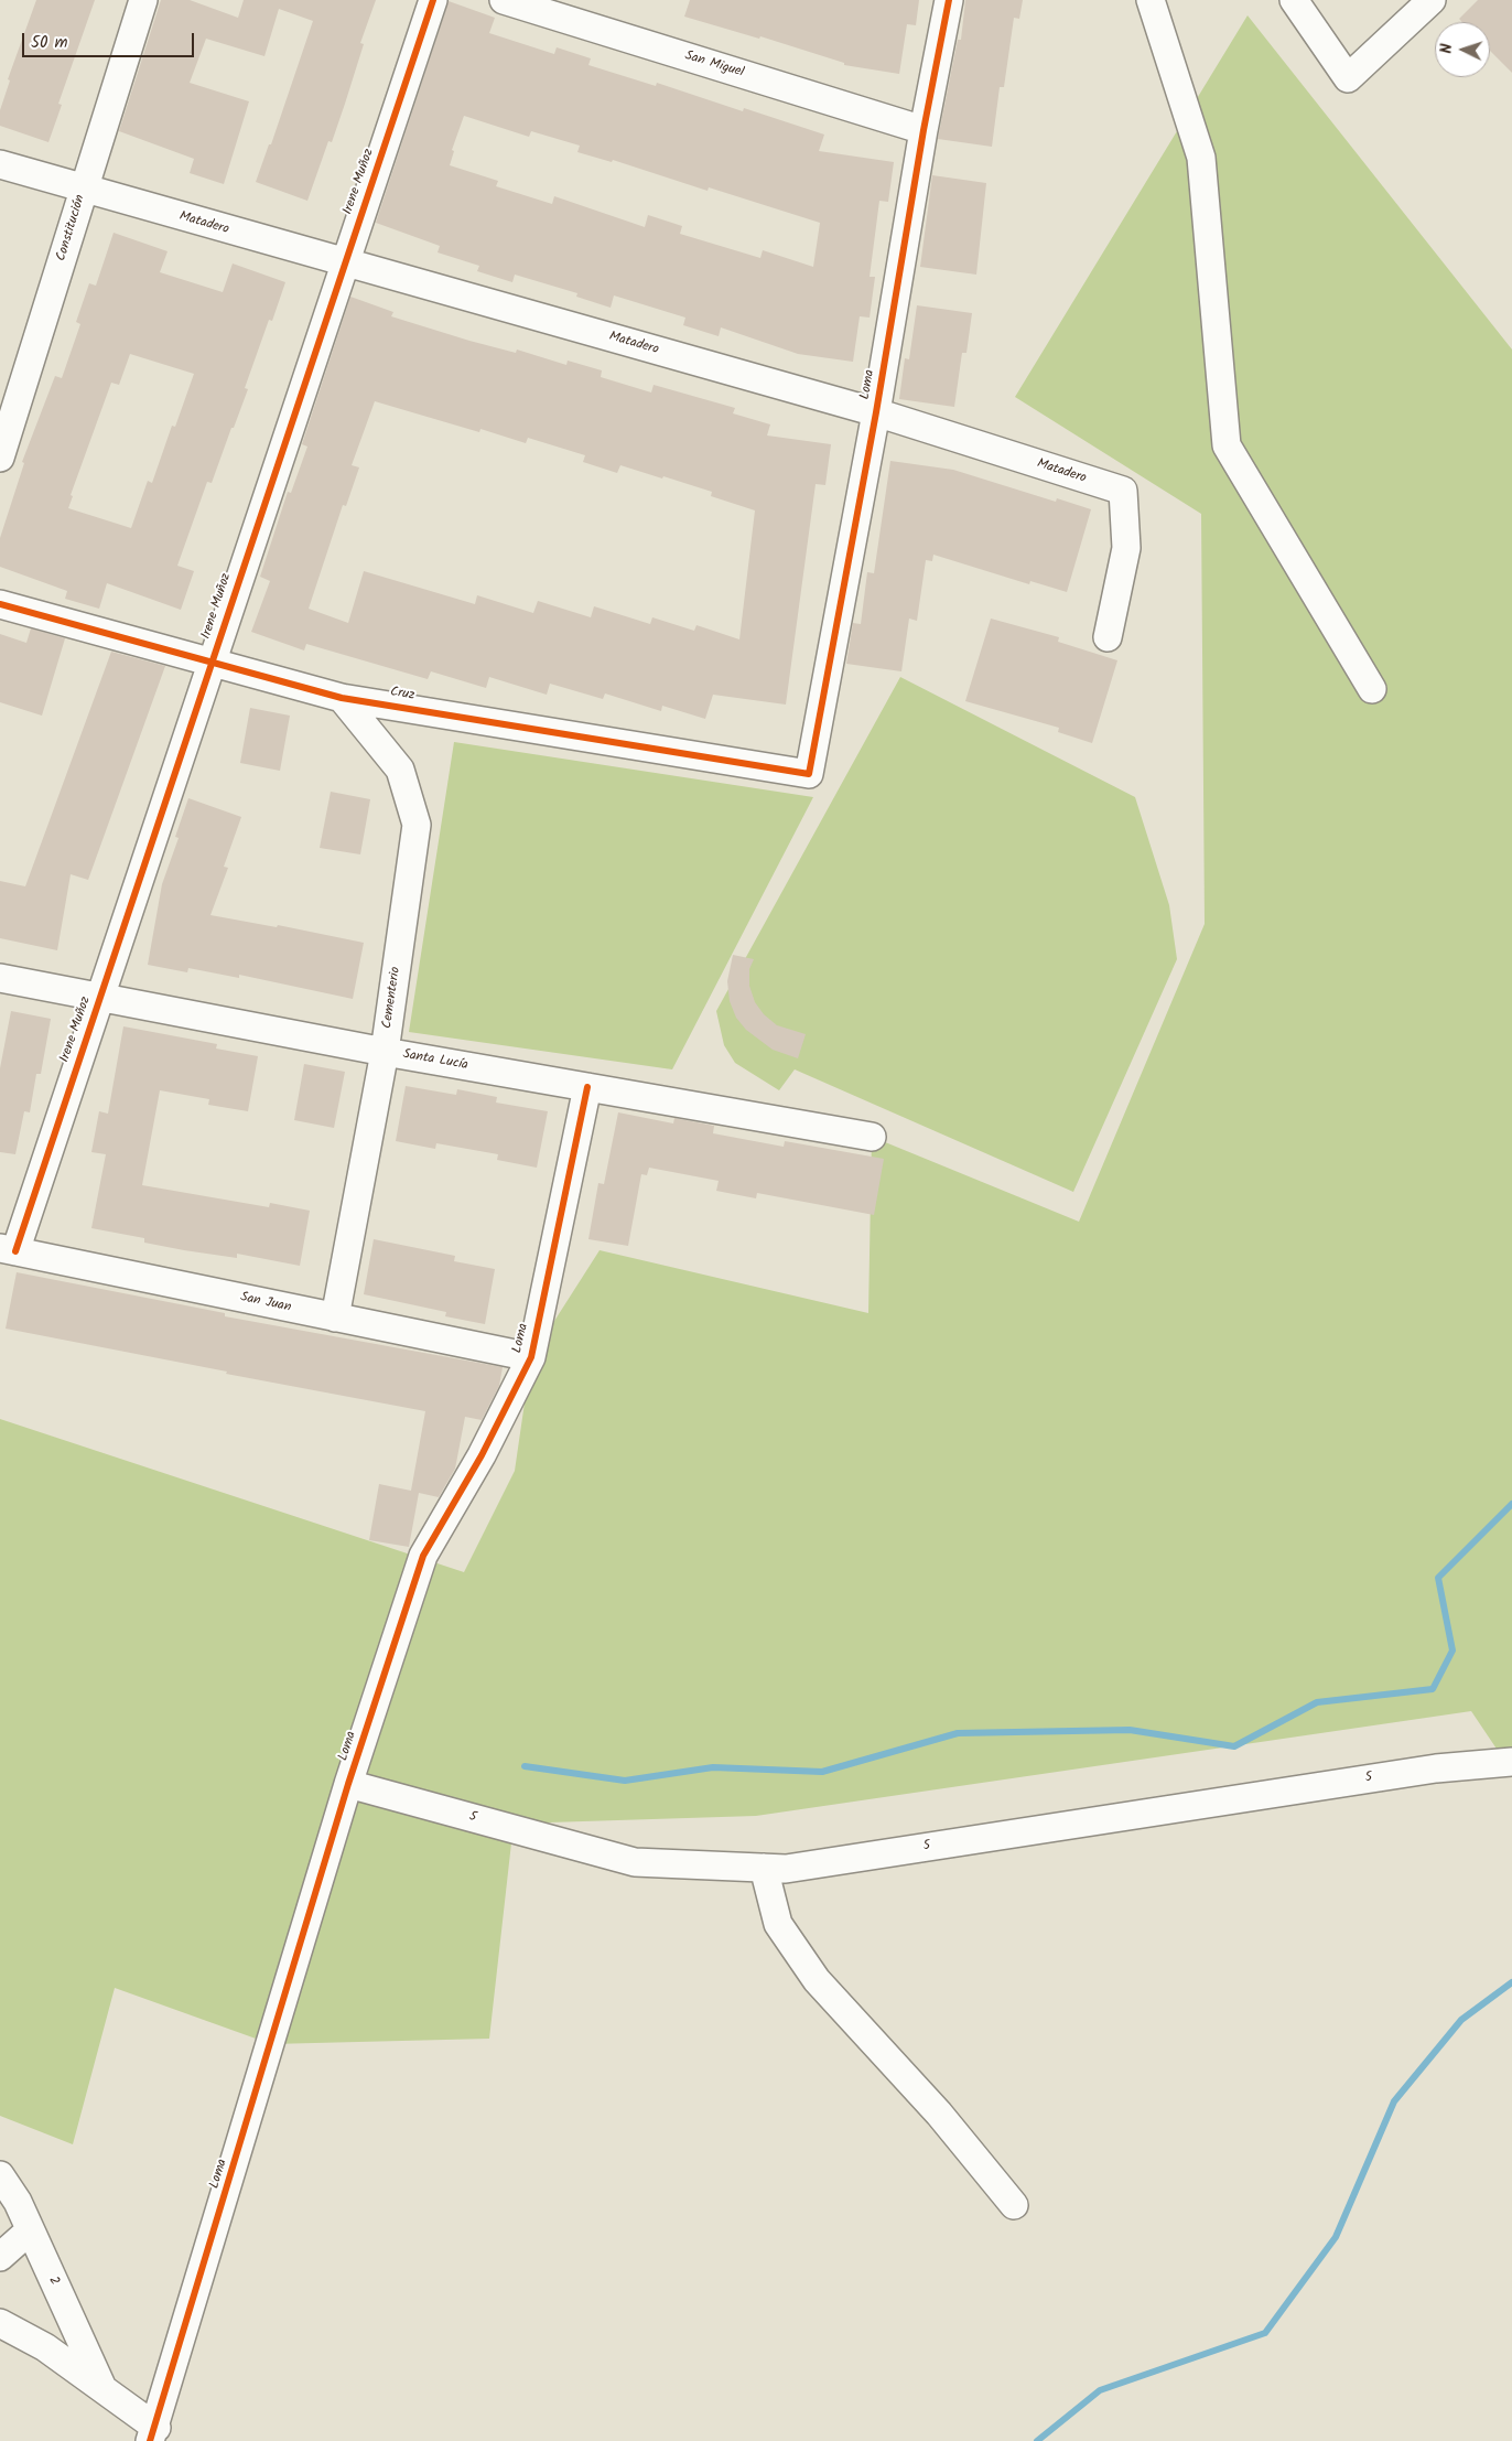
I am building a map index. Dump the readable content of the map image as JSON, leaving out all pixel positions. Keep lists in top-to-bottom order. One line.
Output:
{"streets":{"street":["San Miguel","Irene Muñoz","Matadero","Constitución","Loma","Cruz","Cementerio","Santa Lucía","San Juan","5","2"]},"crossings":[["San Miguel","Loma"],["Irene Muñoz","Matadero"],["Irene Muñoz","Cruz"],["Irene Muñoz","Santa Lucía"],["Irene Muñoz","San Juan"],["Matadero","Constitución"],["Matadero","Loma"],["Loma","Cruz"],["Loma","Santa Lucía"],["Loma","San Juan"],["Loma","5"],["Cruz","Cementerio"],["Cementerio","Santa Lucía"],["Cementerio","San Juan"]],"scale_bar":"50 m","north":"left"}
